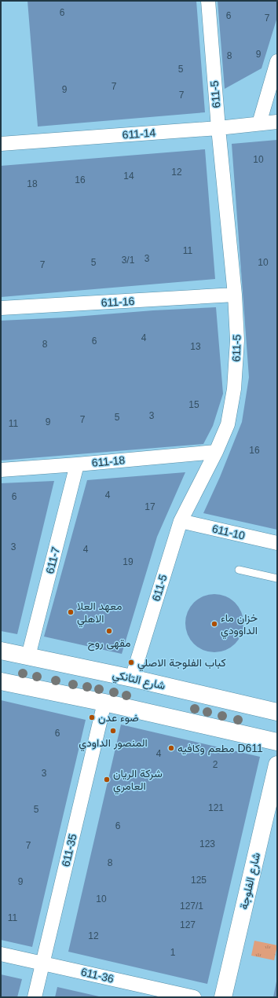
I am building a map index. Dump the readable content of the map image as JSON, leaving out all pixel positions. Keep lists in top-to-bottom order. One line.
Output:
{"streets":{"street":["611-5","611-14","611-16","611-18","611-10","611-7","شارع التانكي","611-35","شارع الفلوجة","611-36"]},"crossings":[["611-5","611-14"],["611-5","611-16"],["611-5","611-18"],["611-5","611-10"],["611-5","شارع التانكي"],["611-18","611-7"],["611-7","شارع التانكي"],["611-35","611-36"]],"places":["معهد العلا الاهلي","خزان ماء الداوودي","مقهى روح","كباب الفلوجة الاصلي","ضوء عدن","المنصور الداودي","مطعم وكافيه D611","شركة الريان العامري"],"house_numbers":["6","6","7","9","8","5","7","9","7","10","12","14","16","18","11","3","3/1","5","10","7","4","6","8","13","15","3","5","7","9","11","16","4","6","17","3","4","19","6","4","2","3","121","5","6","123","7","8","125","9","10","127/1","11","127","12","1"]}
